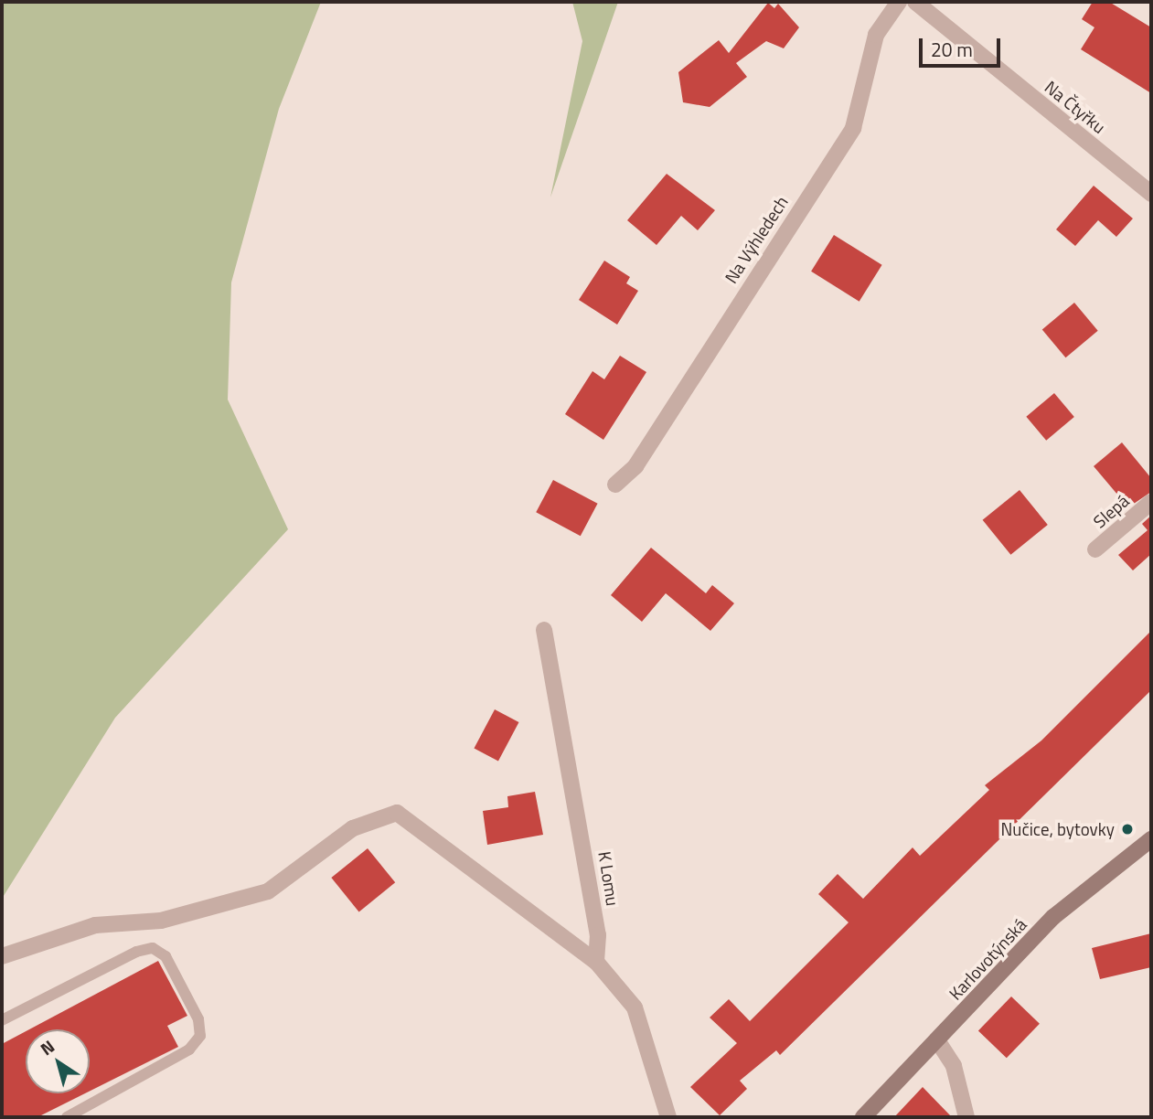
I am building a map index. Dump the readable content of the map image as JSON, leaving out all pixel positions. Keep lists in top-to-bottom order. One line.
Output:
{"streets":{"main road":["Karlovotýnská"],"street":["Na Čtyřku","Na Výhledech","Slepá","K Lomu"]},"places":["Nučice, bytovky"],"scale_bar":"20 m","north":"top left"}
